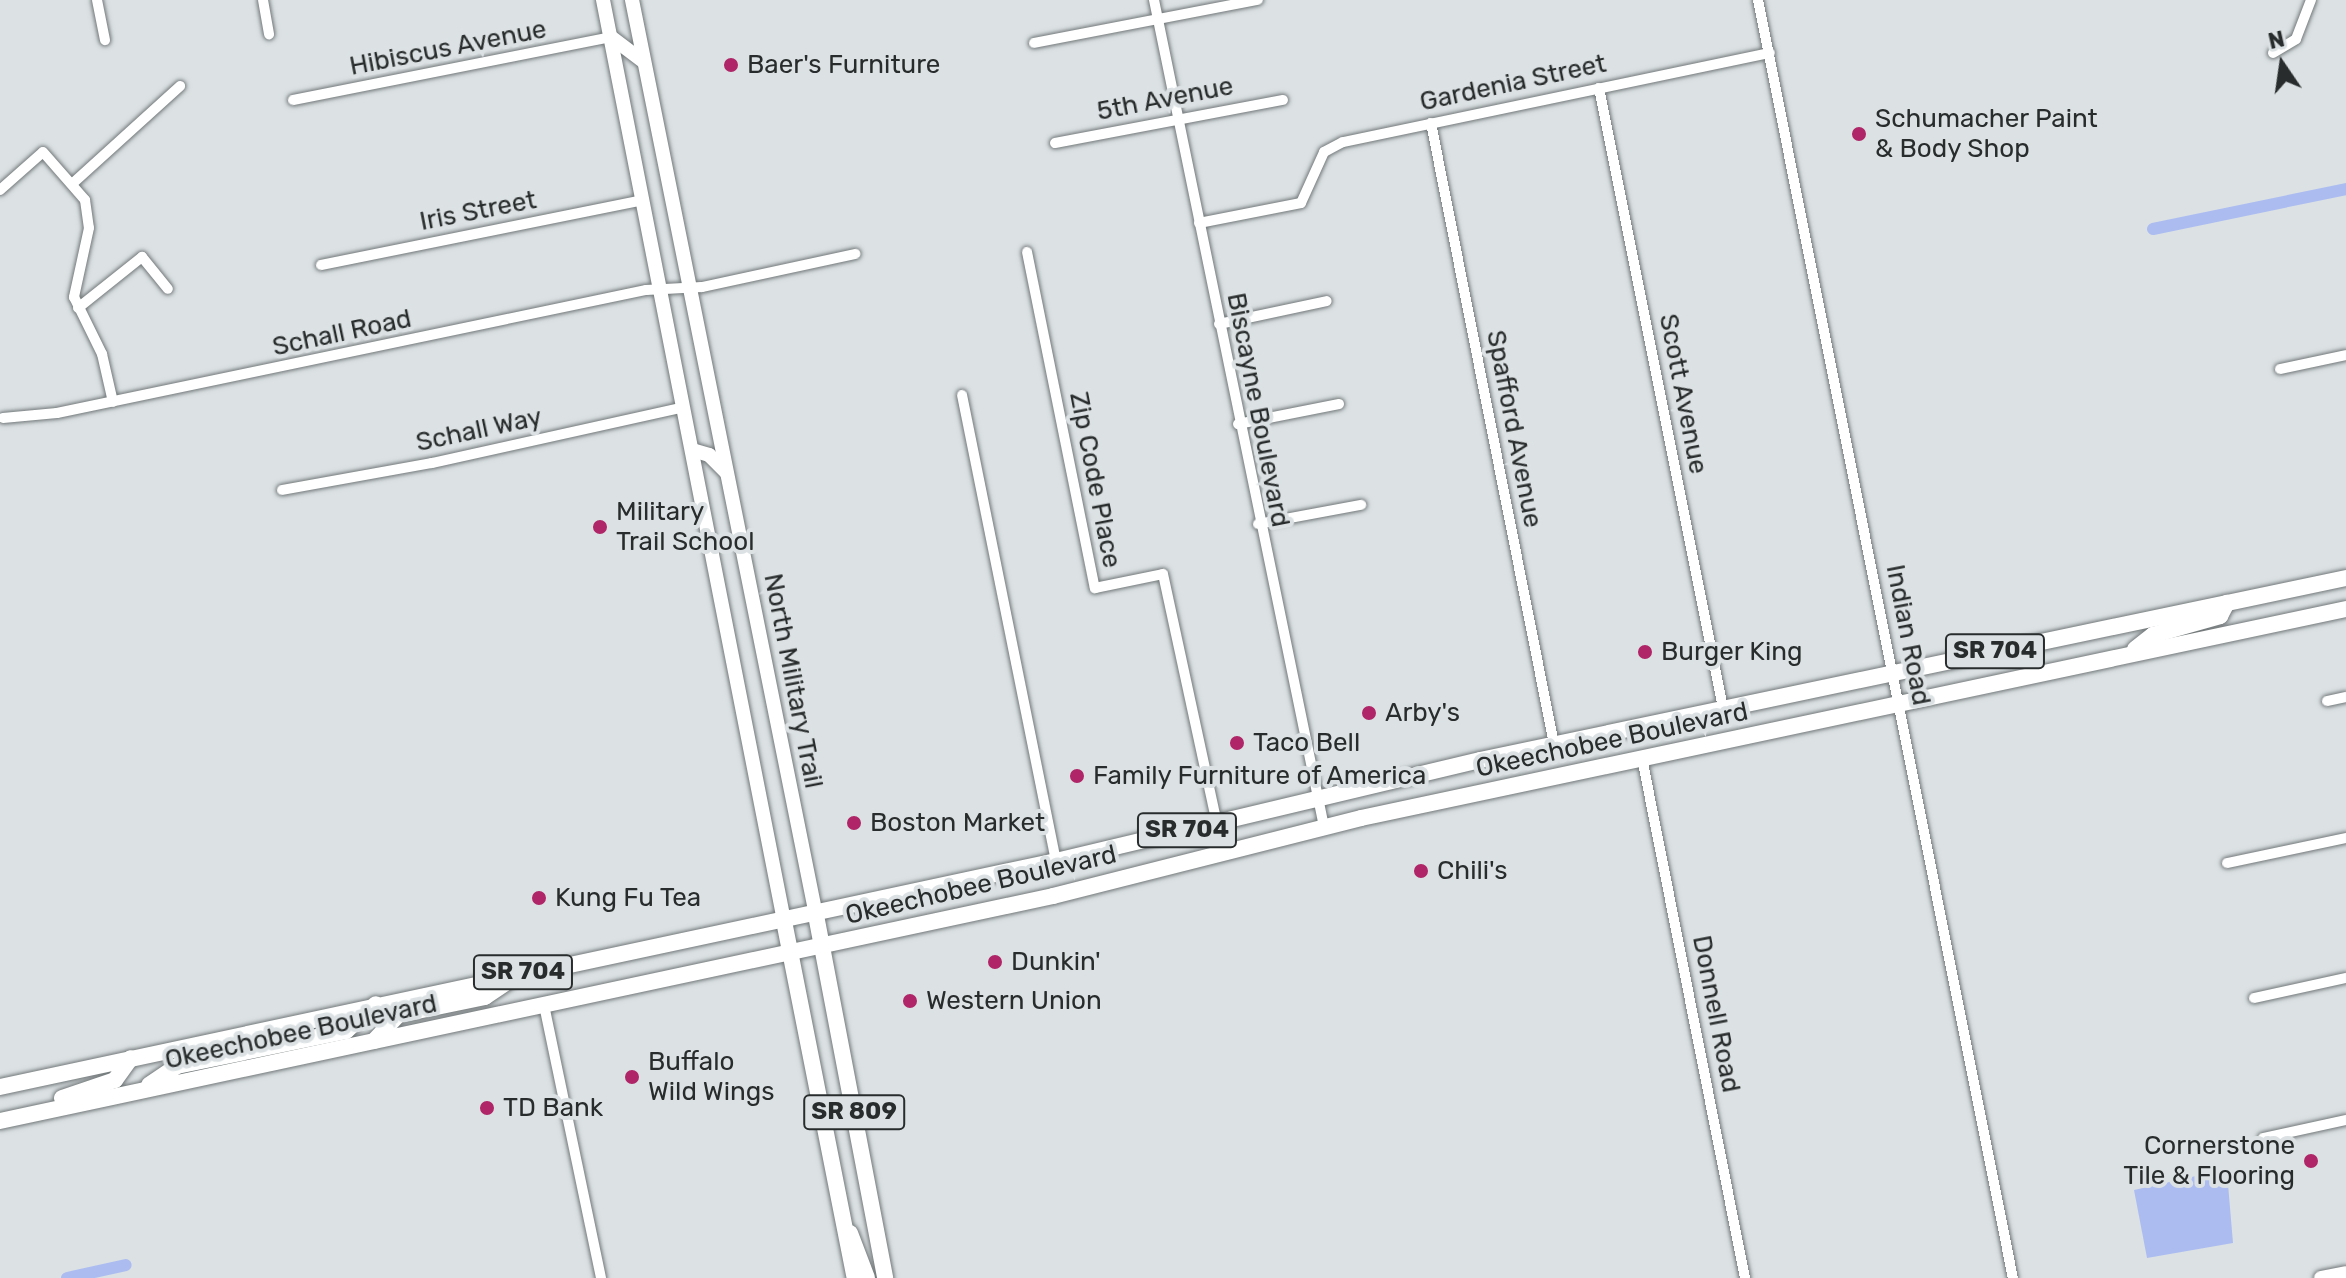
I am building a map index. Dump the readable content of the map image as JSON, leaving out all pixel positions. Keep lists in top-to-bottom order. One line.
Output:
{"streets":{"main road":["SR 704","North Military Trail","Okeechobee Boulevard","SR 809"],"street":["Hibiscus Avenue","Gardenia Street","5th Avenue","Iris Street","Schall Road","Scott Avenue","Biscayne Boulevard","Spafford Avenue","Schall Way","Zip Code Place","Indian Road","Donnell Road"]},"crossings":[["Hibiscus Avenue","North Military Trail"],["Gardenia Street","Scott Avenue"],["Gardenia Street","Biscayne Boulevard"],["Gardenia Street","Spafford Avenue"],["Gardenia Street","Indian Road"],["5th Avenue","Biscayne Boulevard"],["Iris Street","North Military Trail"],["Schall Road","North Military Trail"],["Scott Avenue","Okeechobee Boulevard"],["Biscayne Boulevard","Okeechobee Boulevard"],["Spafford Avenue","Okeechobee Boulevard"],["Schall Way","North Military Trail"],["Zip Code Place","Okeechobee Boulevard"],["Indian Road","Okeechobee Boulevard"],["North Military Trail","Okeechobee Boulevard"],["Okeechobee Boulevard","Donnell Road"]],"places":["Baer's Furniture","Schumacher Paint & Body Shop","Military Trail School","Burger King","Arby's","Taco Bell","Family Furniture of America","Boston Market","Chili's","Kung Fu Tea","Dunkin'","Western Union","Buffalo Wild Wings","TD Bank","Cornerstone Tile & Flooring"],"north":"top"}
